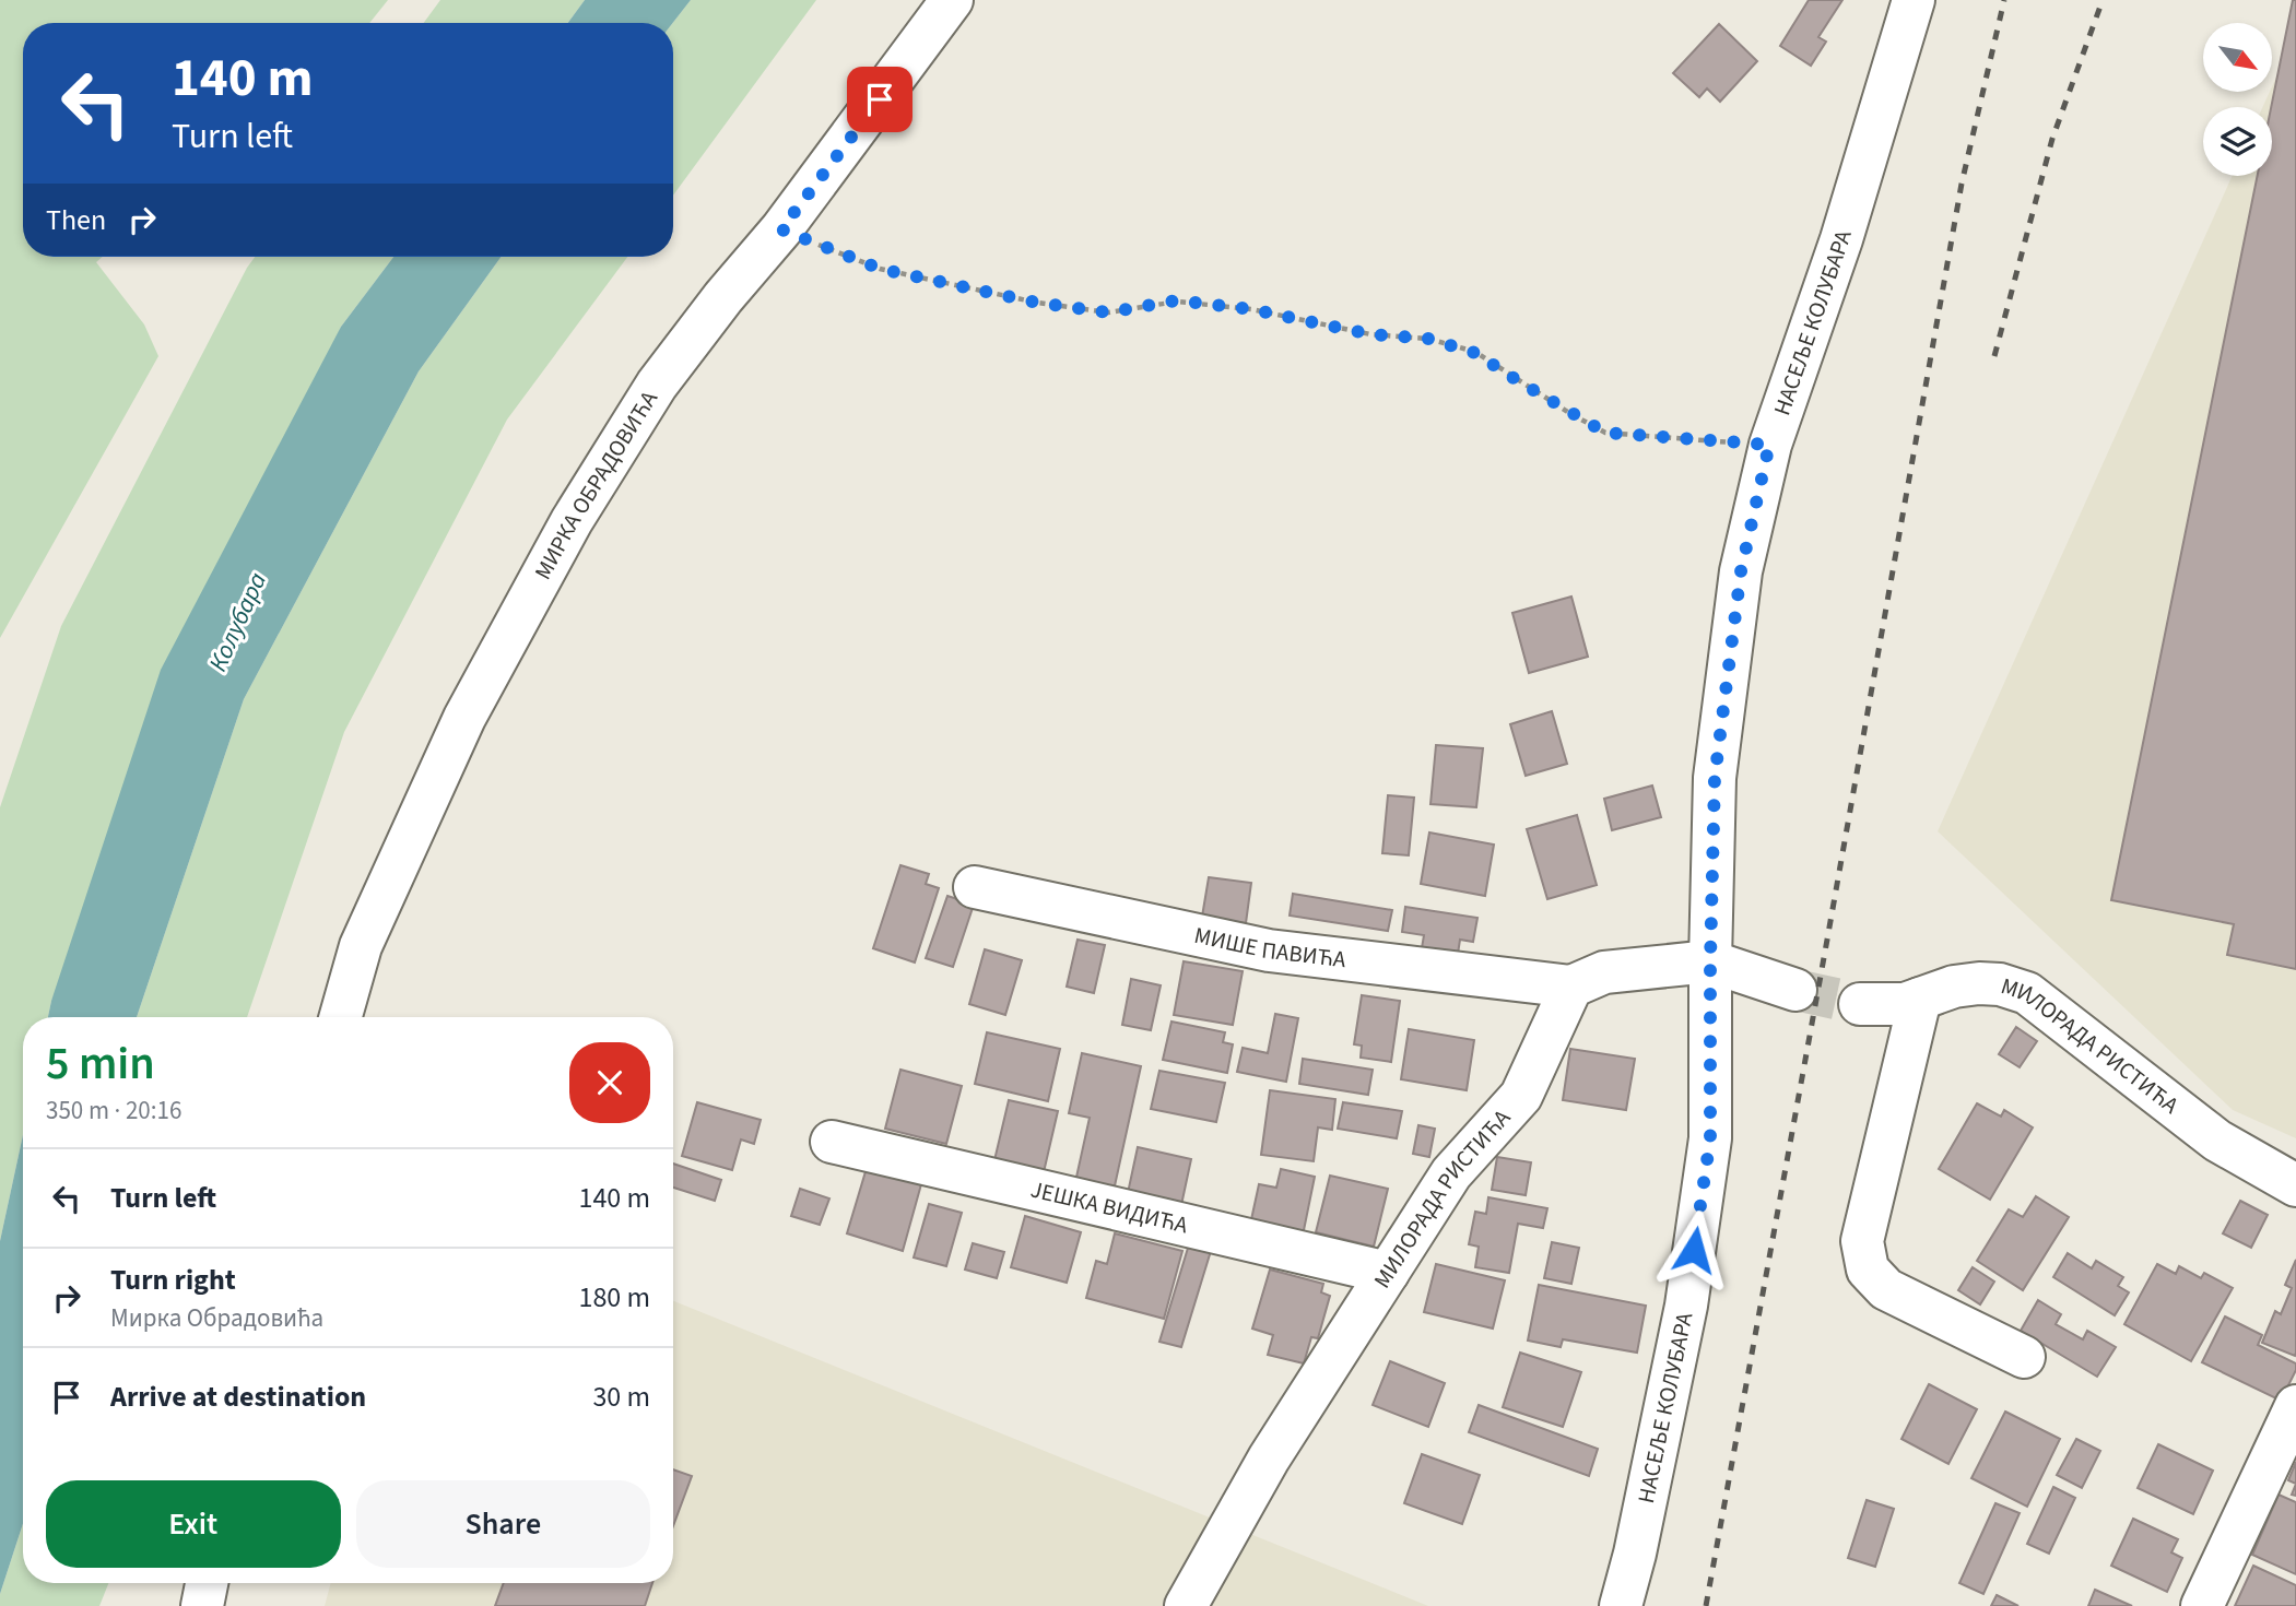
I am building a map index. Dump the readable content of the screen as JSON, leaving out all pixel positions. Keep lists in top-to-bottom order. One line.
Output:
{"streets":{"street":["НАСЕЉЕ КОЛУБАРА","МИРКА ОБРАДОВИЋА","МИШЕ ПАВИЋА","МИЛОРАДА РИСТИЋА","ЈЕШКА ВИДИЋА"]},"crossings":[["МИШЕ ПАВИЋА","МИЛОРАДА РИСТИЋА"],["МИЛОРАДА РИСТИЋА","ЈЕШКА ВИДИЋА"]],"water":["Колубара"],"north":"bottom right","page":{"turn":["140 m","Turn left"],"then":"Then","heading":["5 min","350 m · 20:16"],"list":[{"name":"Turn left","value":"140 m"},{"name":"Turn right","note":"Мирка Обрадовића","value":"180 m"},{"name":"Arrive at destination","value":"30 m"}],"buttons":["Exit","Share"]}}
